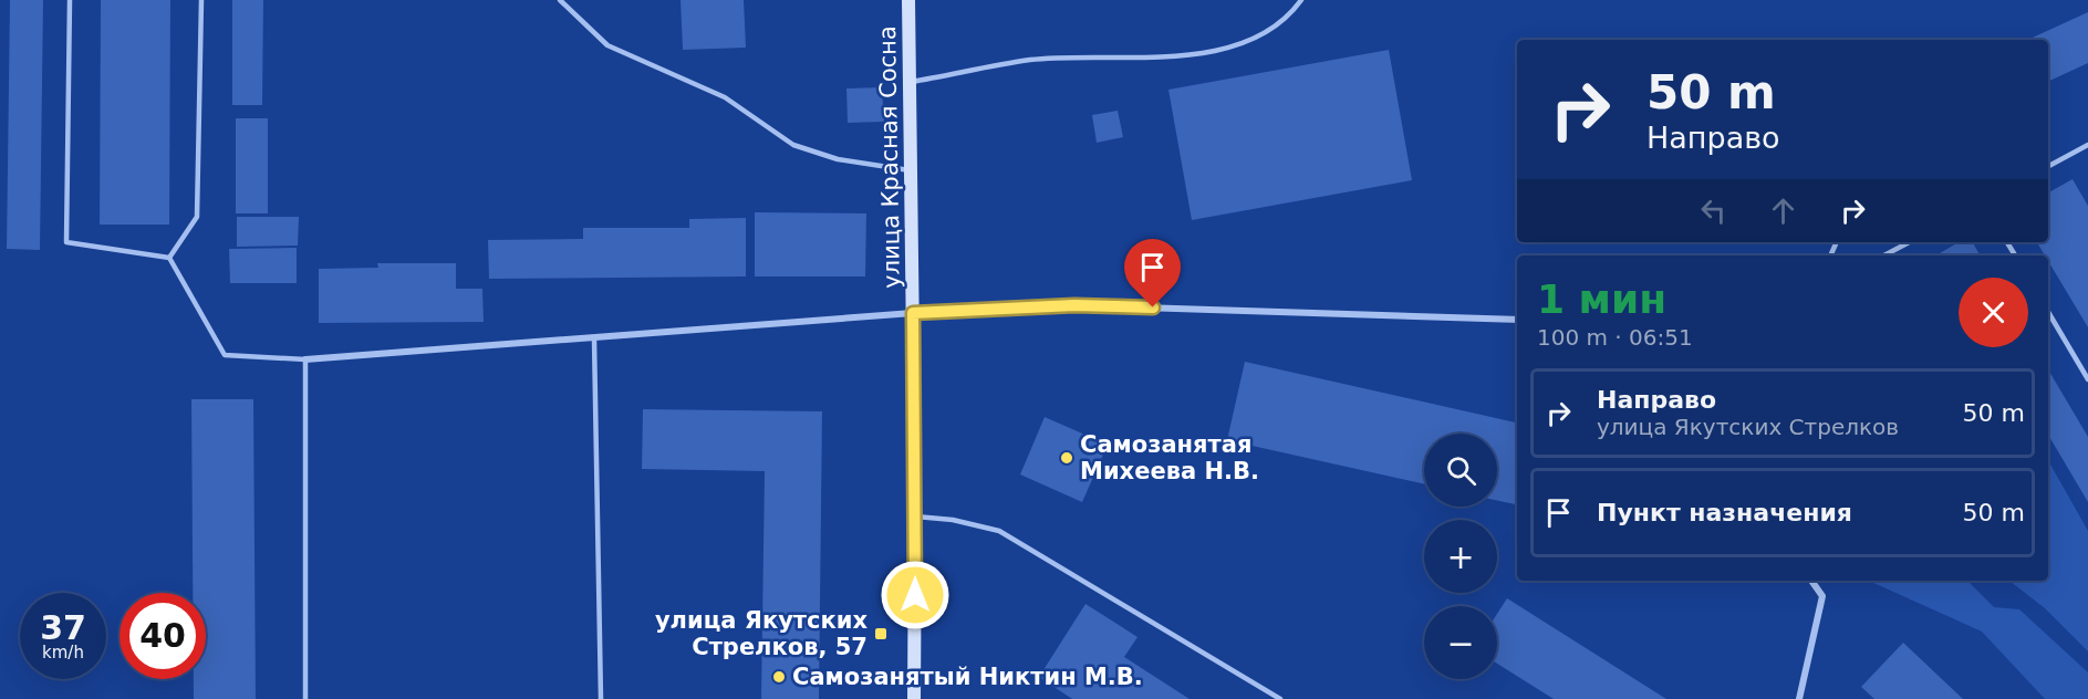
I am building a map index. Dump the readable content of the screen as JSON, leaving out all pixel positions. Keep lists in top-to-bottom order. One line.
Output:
{"streets":{"street":["улица Красная Сосна"]},"places":{"other":["Самозанятая Михеева Н.В.","Самозанятый Никтин М.В."],"transit":["улица Якутских Стрелков, 57"]},"page":{"turn":["50 m","Направо"],"heading":["1 мин","100 m · 06:51"],"list":[{"name":"Направо","note":"улица Якутских Стрелков","value":"50 m"},{"name":"Пункт назначения","value":"50 m"}],"map_buttons":["+","−"],"speed":"37 km/h","limit":"40"}}
